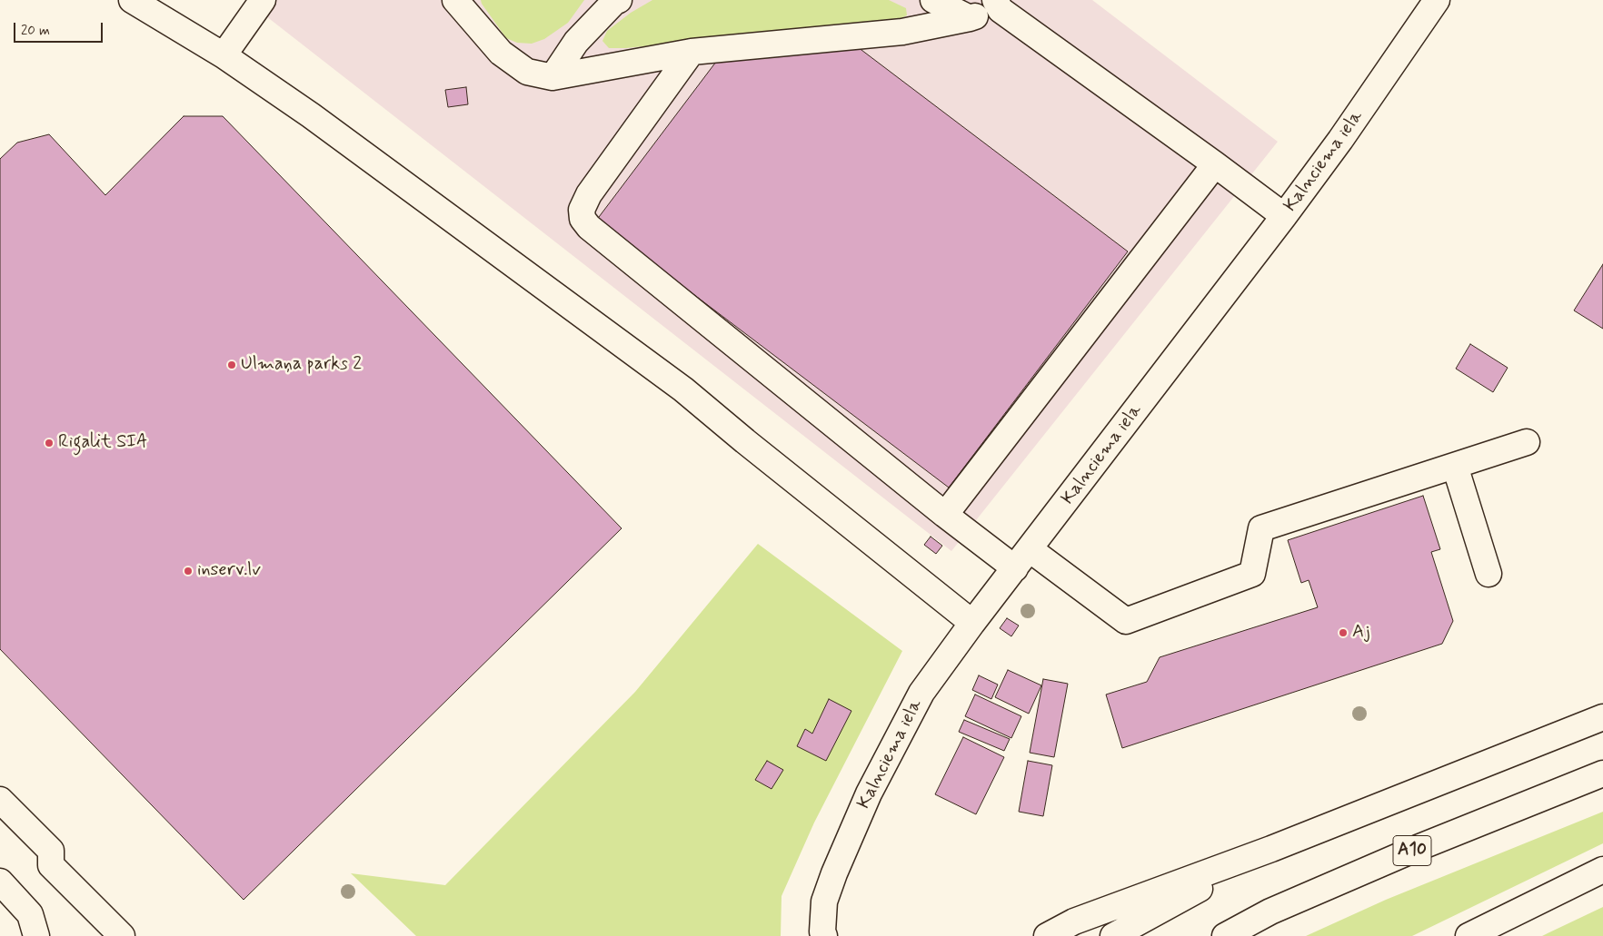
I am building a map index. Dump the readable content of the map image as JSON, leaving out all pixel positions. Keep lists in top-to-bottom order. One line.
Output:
{"streets":{"main road":["Kalnciema iela","A10"]},"places":["Ulmaņa parks 2","Rigalit SIA","inserv.lv","Aj"],"scale_bar":"20 m"}
